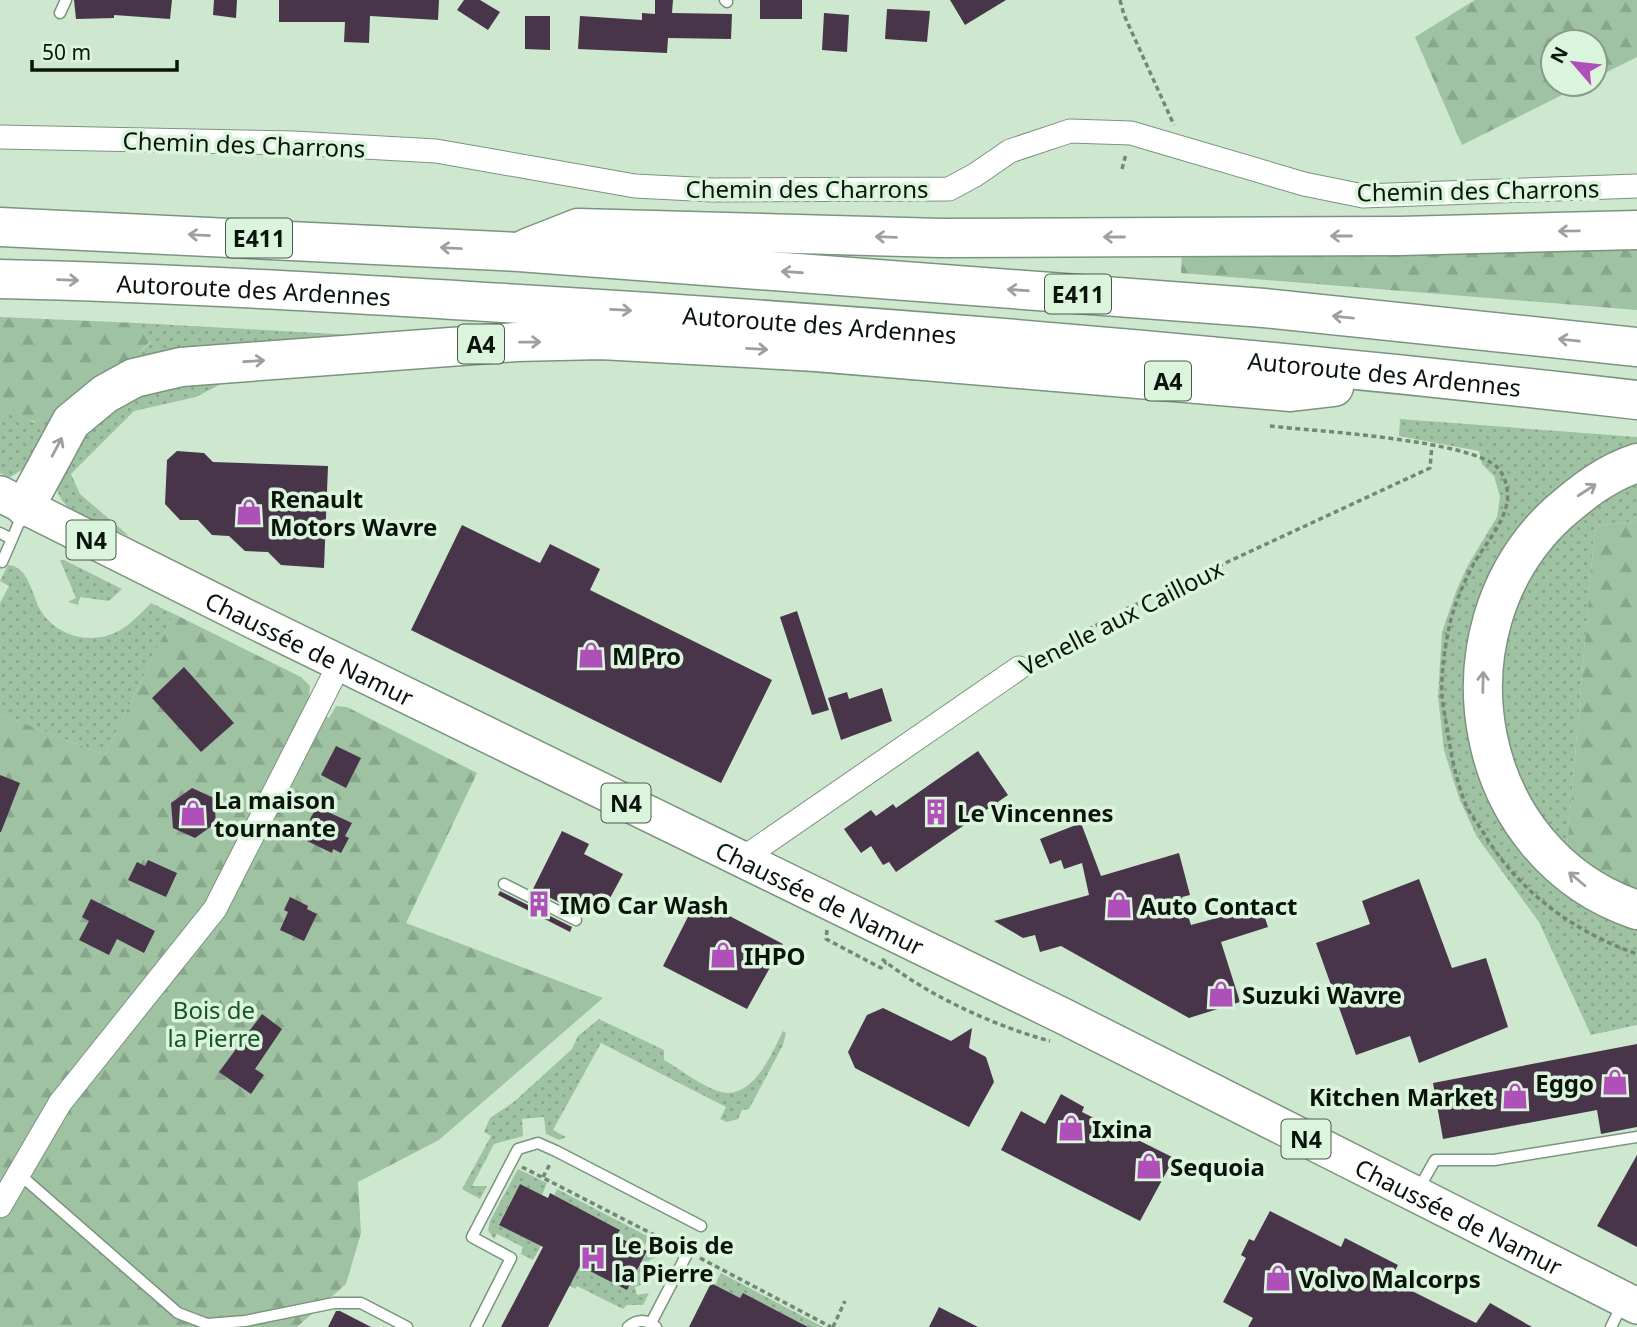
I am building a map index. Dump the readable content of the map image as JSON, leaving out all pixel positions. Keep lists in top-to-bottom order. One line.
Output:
{"streets":{"highway":["E411","Autoroute des Ardennes","A4"],"main road":["N4","Chaussée de Namur"],"street":["Chemin des Charrons","Venelle aux Cailloux"]},"crossings":[["A4","Chaussée de Namur"],["Venelle aux Cailloux","Chaussée de Namur"]],"parks":["Bois de la Pierre"],"places":{"shop":["Renault Motors Wavre","M Pro","La maison tournante","Auto Contact","IHPO","Suzuki Wavre","Eggo","Kitchen Market","Ixina","Sequoia","Volvo Malcorps"],"building":["Le Vincennes","IMO Car Wash"],"hospital":["Le Bois de la Pierre"]},"scale_bar":"50 m","north":"top left"}
